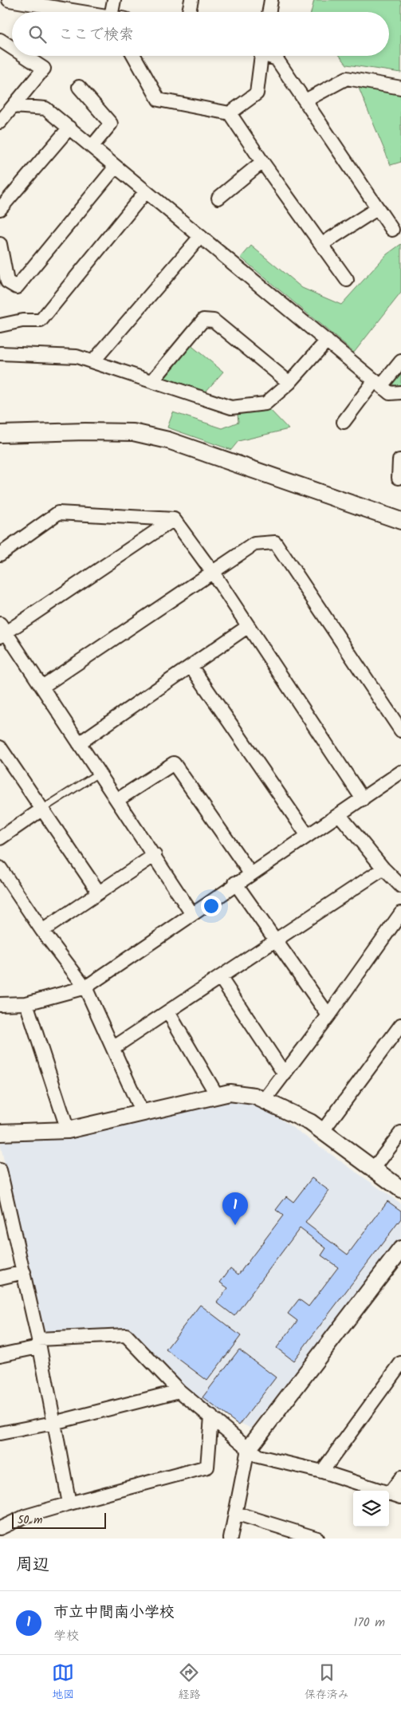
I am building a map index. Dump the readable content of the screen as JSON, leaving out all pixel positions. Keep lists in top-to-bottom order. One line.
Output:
{"scale_bar":"50 m","page":{"search":"ここで検索","pins":"1","scale":"50 m","heading":"周辺","list":[{"mark":"1","name":"市立中間南小学校","note":"学校","value":"170 m"}],"nav":["地図","経路","保存済み"]}}
